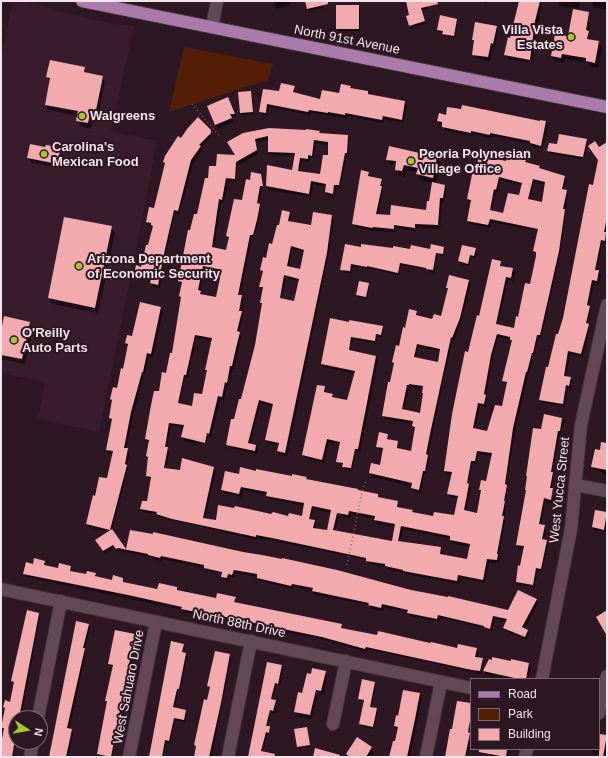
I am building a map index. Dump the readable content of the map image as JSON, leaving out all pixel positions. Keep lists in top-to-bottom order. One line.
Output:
{"streets":{"main road":["North 91st Avenue"],"street":["West Yucca Street","North 88th Drive","West Sahuaro Drive"]},"crossings":[["North 88th Drive","West Sahuaro Drive"]],"places":["Villa Vista Estates","Walgreens","Carolina's Mexican Food","Peoria Polynesian Village Office","Arizona Department of Economic Security","O'Reilly Auto Parts"],"legend":["Road","Park","Building"],"north":"right"}
